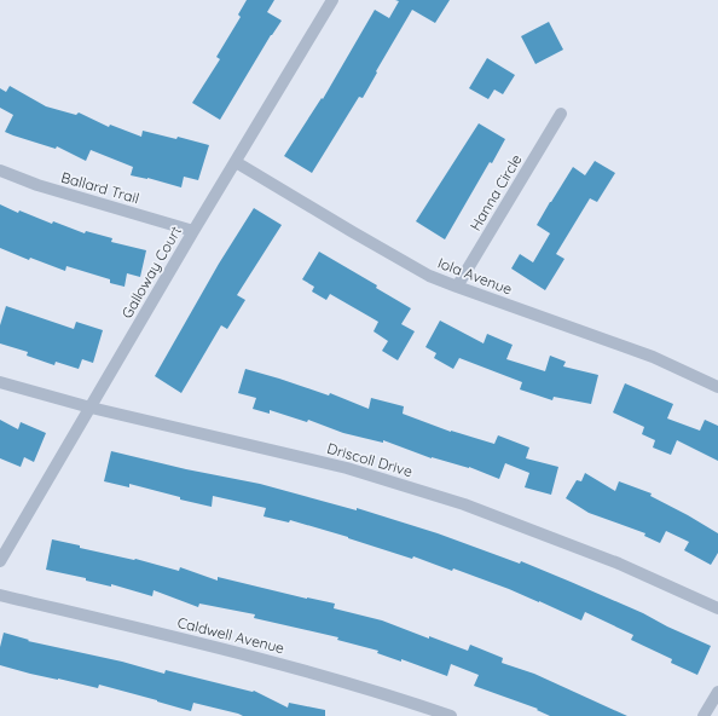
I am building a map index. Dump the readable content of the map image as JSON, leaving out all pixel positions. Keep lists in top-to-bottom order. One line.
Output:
{"streets":{"street":["Ballard Trail","Hanna Circle","Galloway Court","Iola Avenue","Driscoll Drive","Caldwell Avenue"]},"crossings":[["Ballard Trail","Galloway Court"],["Hanna Circle","Iola Avenue"],["Galloway Court","Iola Avenue"],["Galloway Court","Driscoll Drive"]]}
